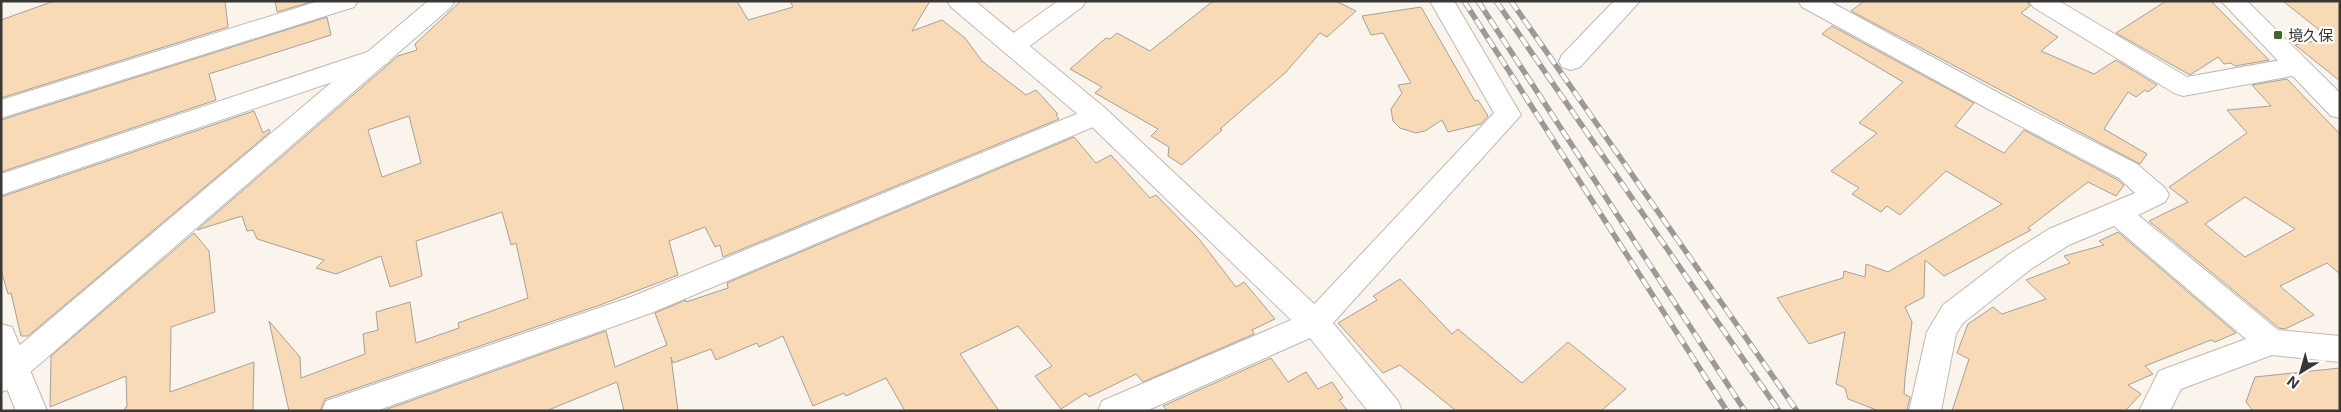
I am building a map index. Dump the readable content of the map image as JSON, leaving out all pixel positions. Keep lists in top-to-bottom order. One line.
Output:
{"places":{"transit":["境久保"]},"north":"bottom left"}
